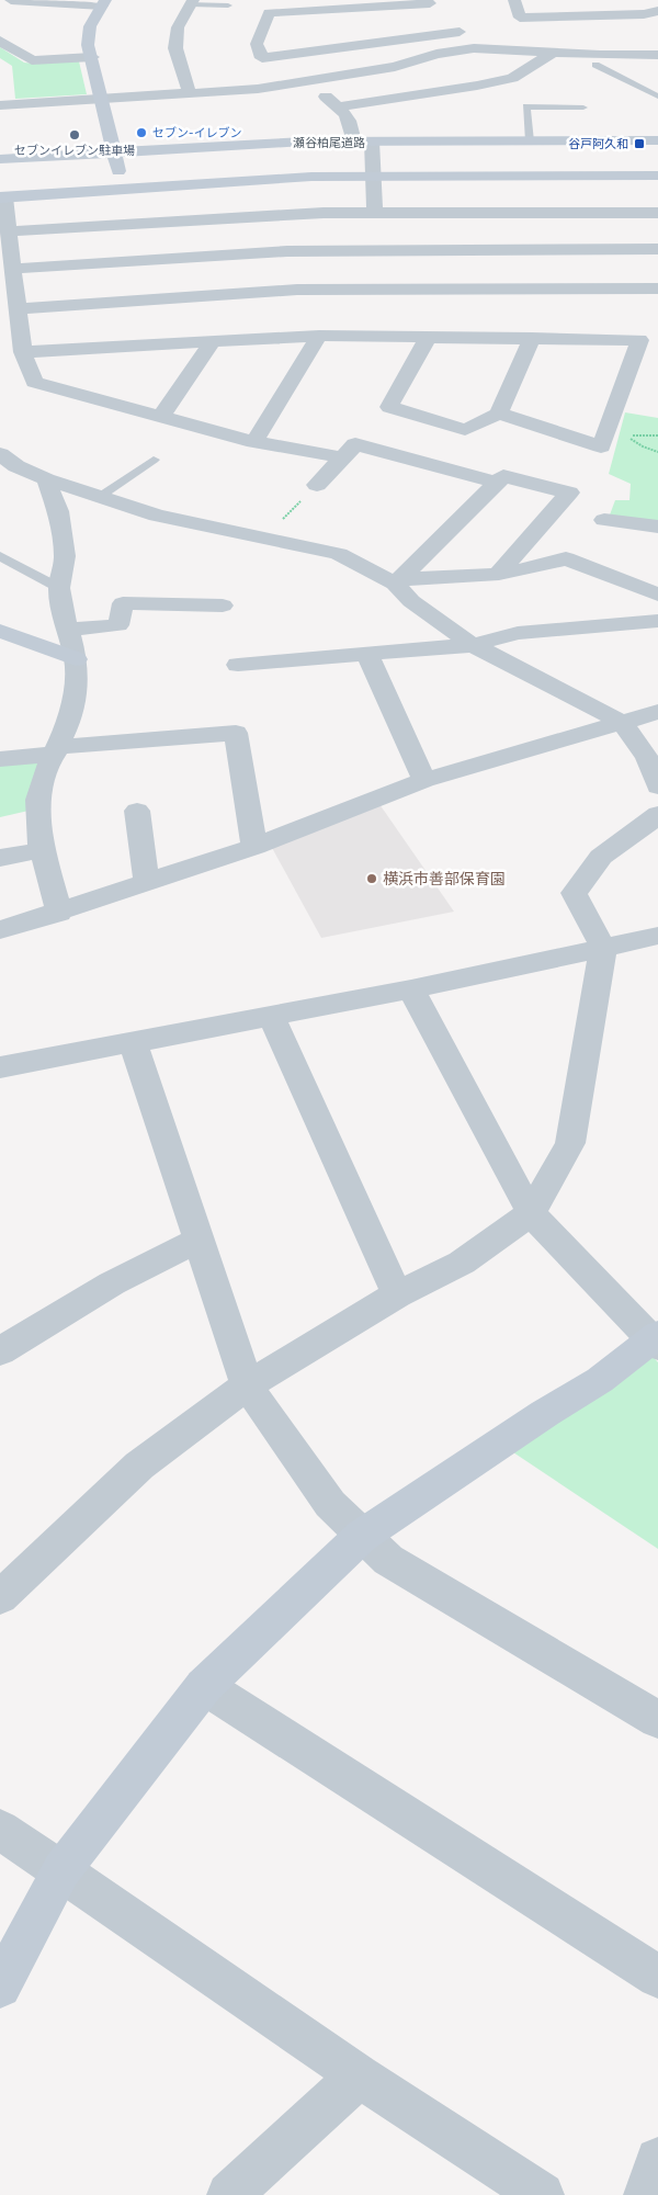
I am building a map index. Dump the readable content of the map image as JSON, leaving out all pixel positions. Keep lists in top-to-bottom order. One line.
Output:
{"streets":{"street":["瀬谷柏尾道路"]},"places":{"other":["セブン-イレブン","セブンイレブン駐車場","横浜市善部保育園"],"transit":["谷戸阿久和"]}}
